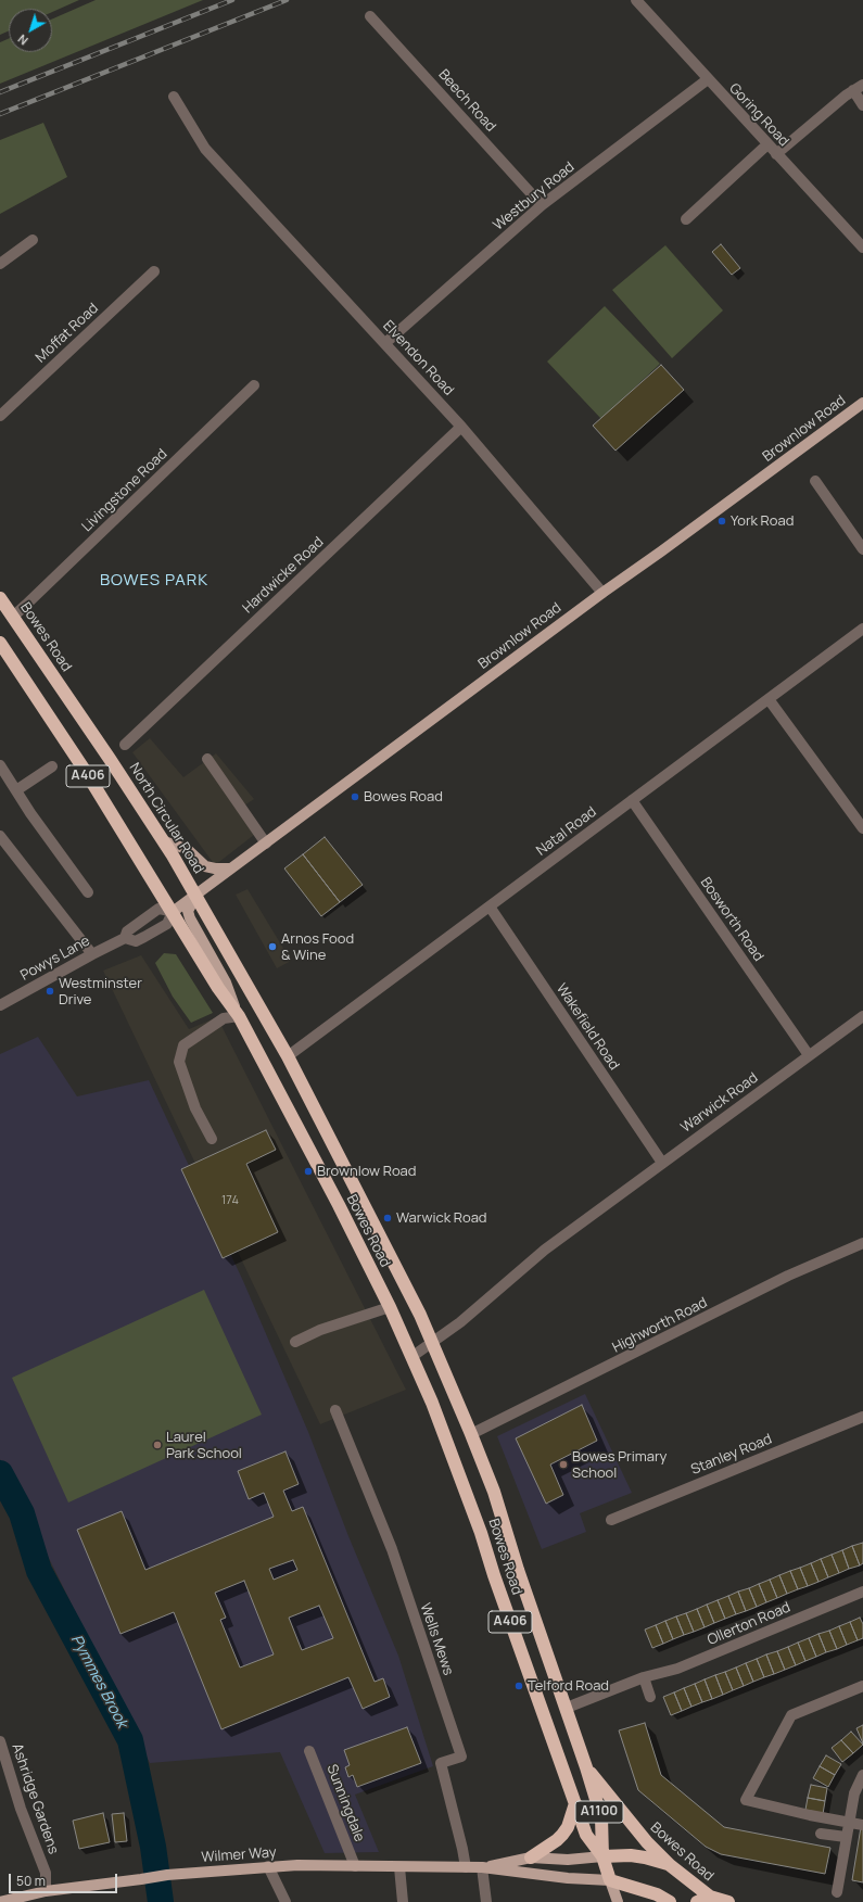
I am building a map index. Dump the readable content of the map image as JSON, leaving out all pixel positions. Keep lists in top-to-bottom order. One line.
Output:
{"streets":{"highway":["Bowes Road","A406","North Circular Road","A1100"],"main road":["Brownlow Road","Powys Lane","Wilmer Way"],"street":["Beech Road","Goring Road","Westbury Road","Moffat Road","Elvendon Road","Livingstone Road","Hardwicke Road","Natal Road","Bosworth Road","Wakefield Road","Warwick Road","Highworth Road","Stanley Road","Ollerton Road","Wells Mews","Ashridge Gardens","Sunningdale"]},"crossings":[["Beech Road","Westbury Road"],["Goring Road","Westbury Road"],["Westbury Road","Elvendon Road"],["Elvendon Road","Brownlow Road"],["Elvendon Road","Hardwicke Road"],["Brownlow Road","Bowes Road"],["Brownlow Road","A406"],["Brownlow Road","North Circular Road"],["Brownlow Road","Powys Lane"],["Livingstone Road","Bowes Road"],["Bowes Road","A406"],["Bowes Road","North Circular Road"],["Bowes Road","Natal Road"],["Bowes Road","Powys Lane"],["Bowes Road","Warwick Road"],["Bowes Road","Highworth Road"],["Bowes Road","Ollerton Road"],["Bowes Road","Wilmer Way"],["A406","North Circular Road"],["A406","Powys Lane"],["North Circular Road","Powys Lane"],["Natal Road","Bosworth Road"],["Natal Road","Wakefield Road"],["Bosworth Road","Warwick Road"],["Wakefield Road","Warwick Road"],["Wells Mews","Wilmer Way"],["Ashridge Gardens","Wilmer Way"],["Sunningdale","Wilmer Way"]],"districts":["BOWES PARK"],"water":["Pymmes Brook"],"places":["York Road","Bowes Road","Arnos Food & Wine","Westminster Drive","Brownlow Road","Warwick Road","Laurel Park School","Bowes Primary School","Telford Road"],"house_numbers":["174"],"scale_bar":"50 m","north":"bottom left"}
